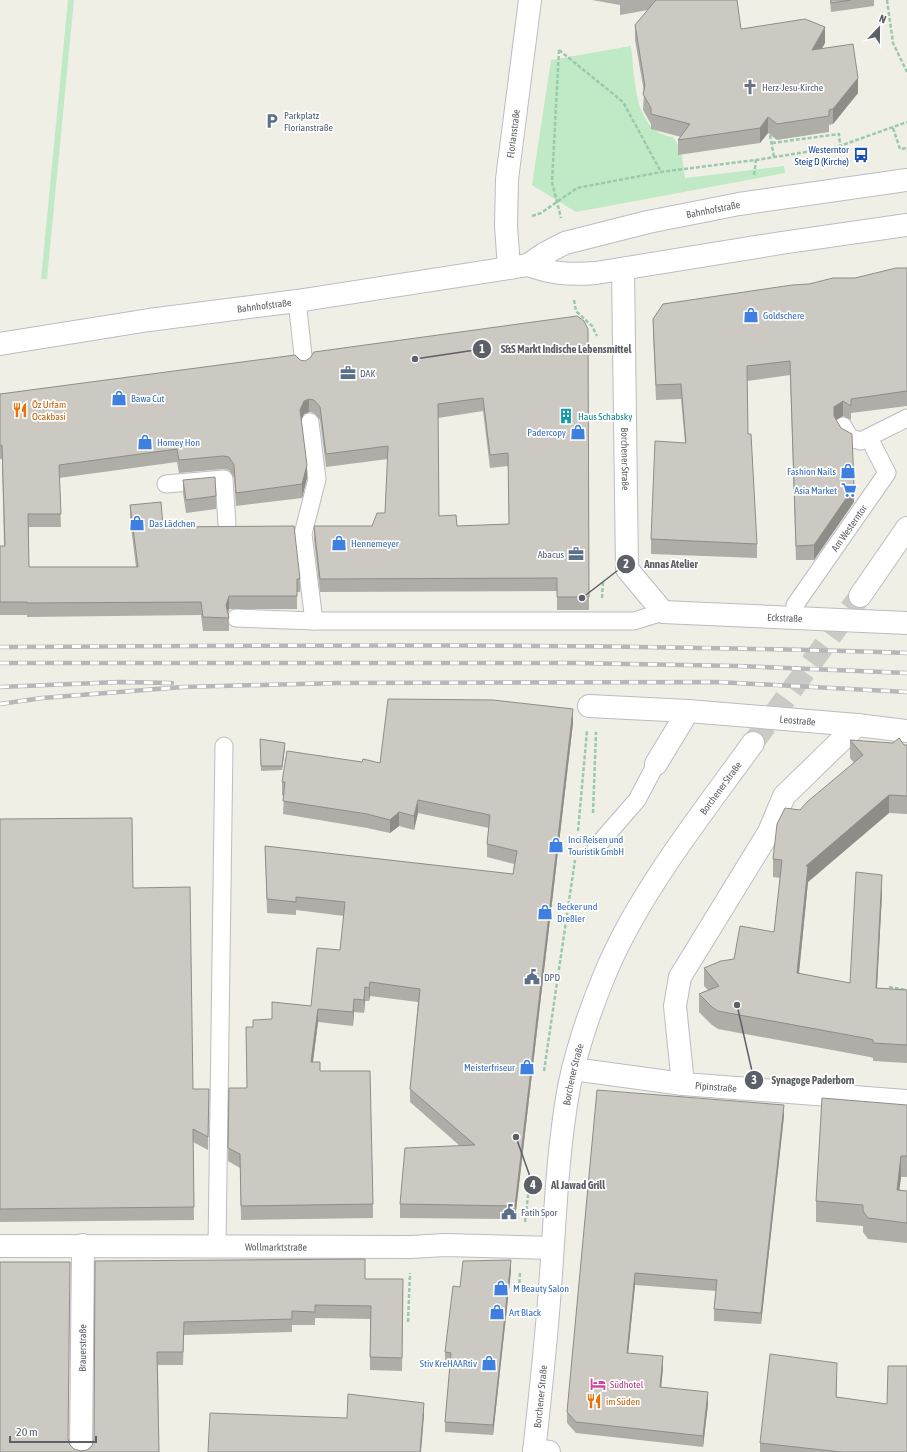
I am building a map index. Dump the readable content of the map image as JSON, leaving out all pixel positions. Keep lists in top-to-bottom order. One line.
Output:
{"streets":{"street":["Florianstraße","Bahnhofstraße","Borchener Straße","Eckstraße","Leostraße","Pipinstraße","Wollmarktstraße","Brauerstraße"],"lane":["Am Westerntor"]},"crossings":[["Florianstraße","Bahnhofstraße"],["Bahnhofstraße","Borchener Straße"],["Borchener Straße","Eckstraße"],["Borchener Straße","Pipinstraße"],["Borchener Straße","Wollmarktstraße"],["Am Westerntor","Eckstraße"],["Wollmarktstraße","Brauerstraße"]],"places":{"church":["Herz-Jesu-Kirche"],"parking":["Parkplatz Florianstraße"],"bus stop":["Westerntor Steig D (Kirche)"],"shop":["Goldschere","Bawa Cut","Padercopy","Homey Hon","Fashion Nails","Das Lädchen","Hennemeyer","Inci Reisen und Touristik GmbH","Becker und Dreßler","Meisterfriseur","M Beauty Salon","Art Black","Stiv KreHAARtiv"],"other":["S&S Markt Indische Lebensmittel","Annas Atelier","Synagoge Paderborn","Al Jawad Grill"],"office":["DAK","Abacus"],"restaurant":["Öz Urfam Ocakbasi","im Süden"],"building":["Haus Schabsky"],"supermarket":["Asia Market"],"public building":["DPD","Fatih Spor"],"hotel":["Südhotel"]},"scale_bar":"20 m","north":"top"}
